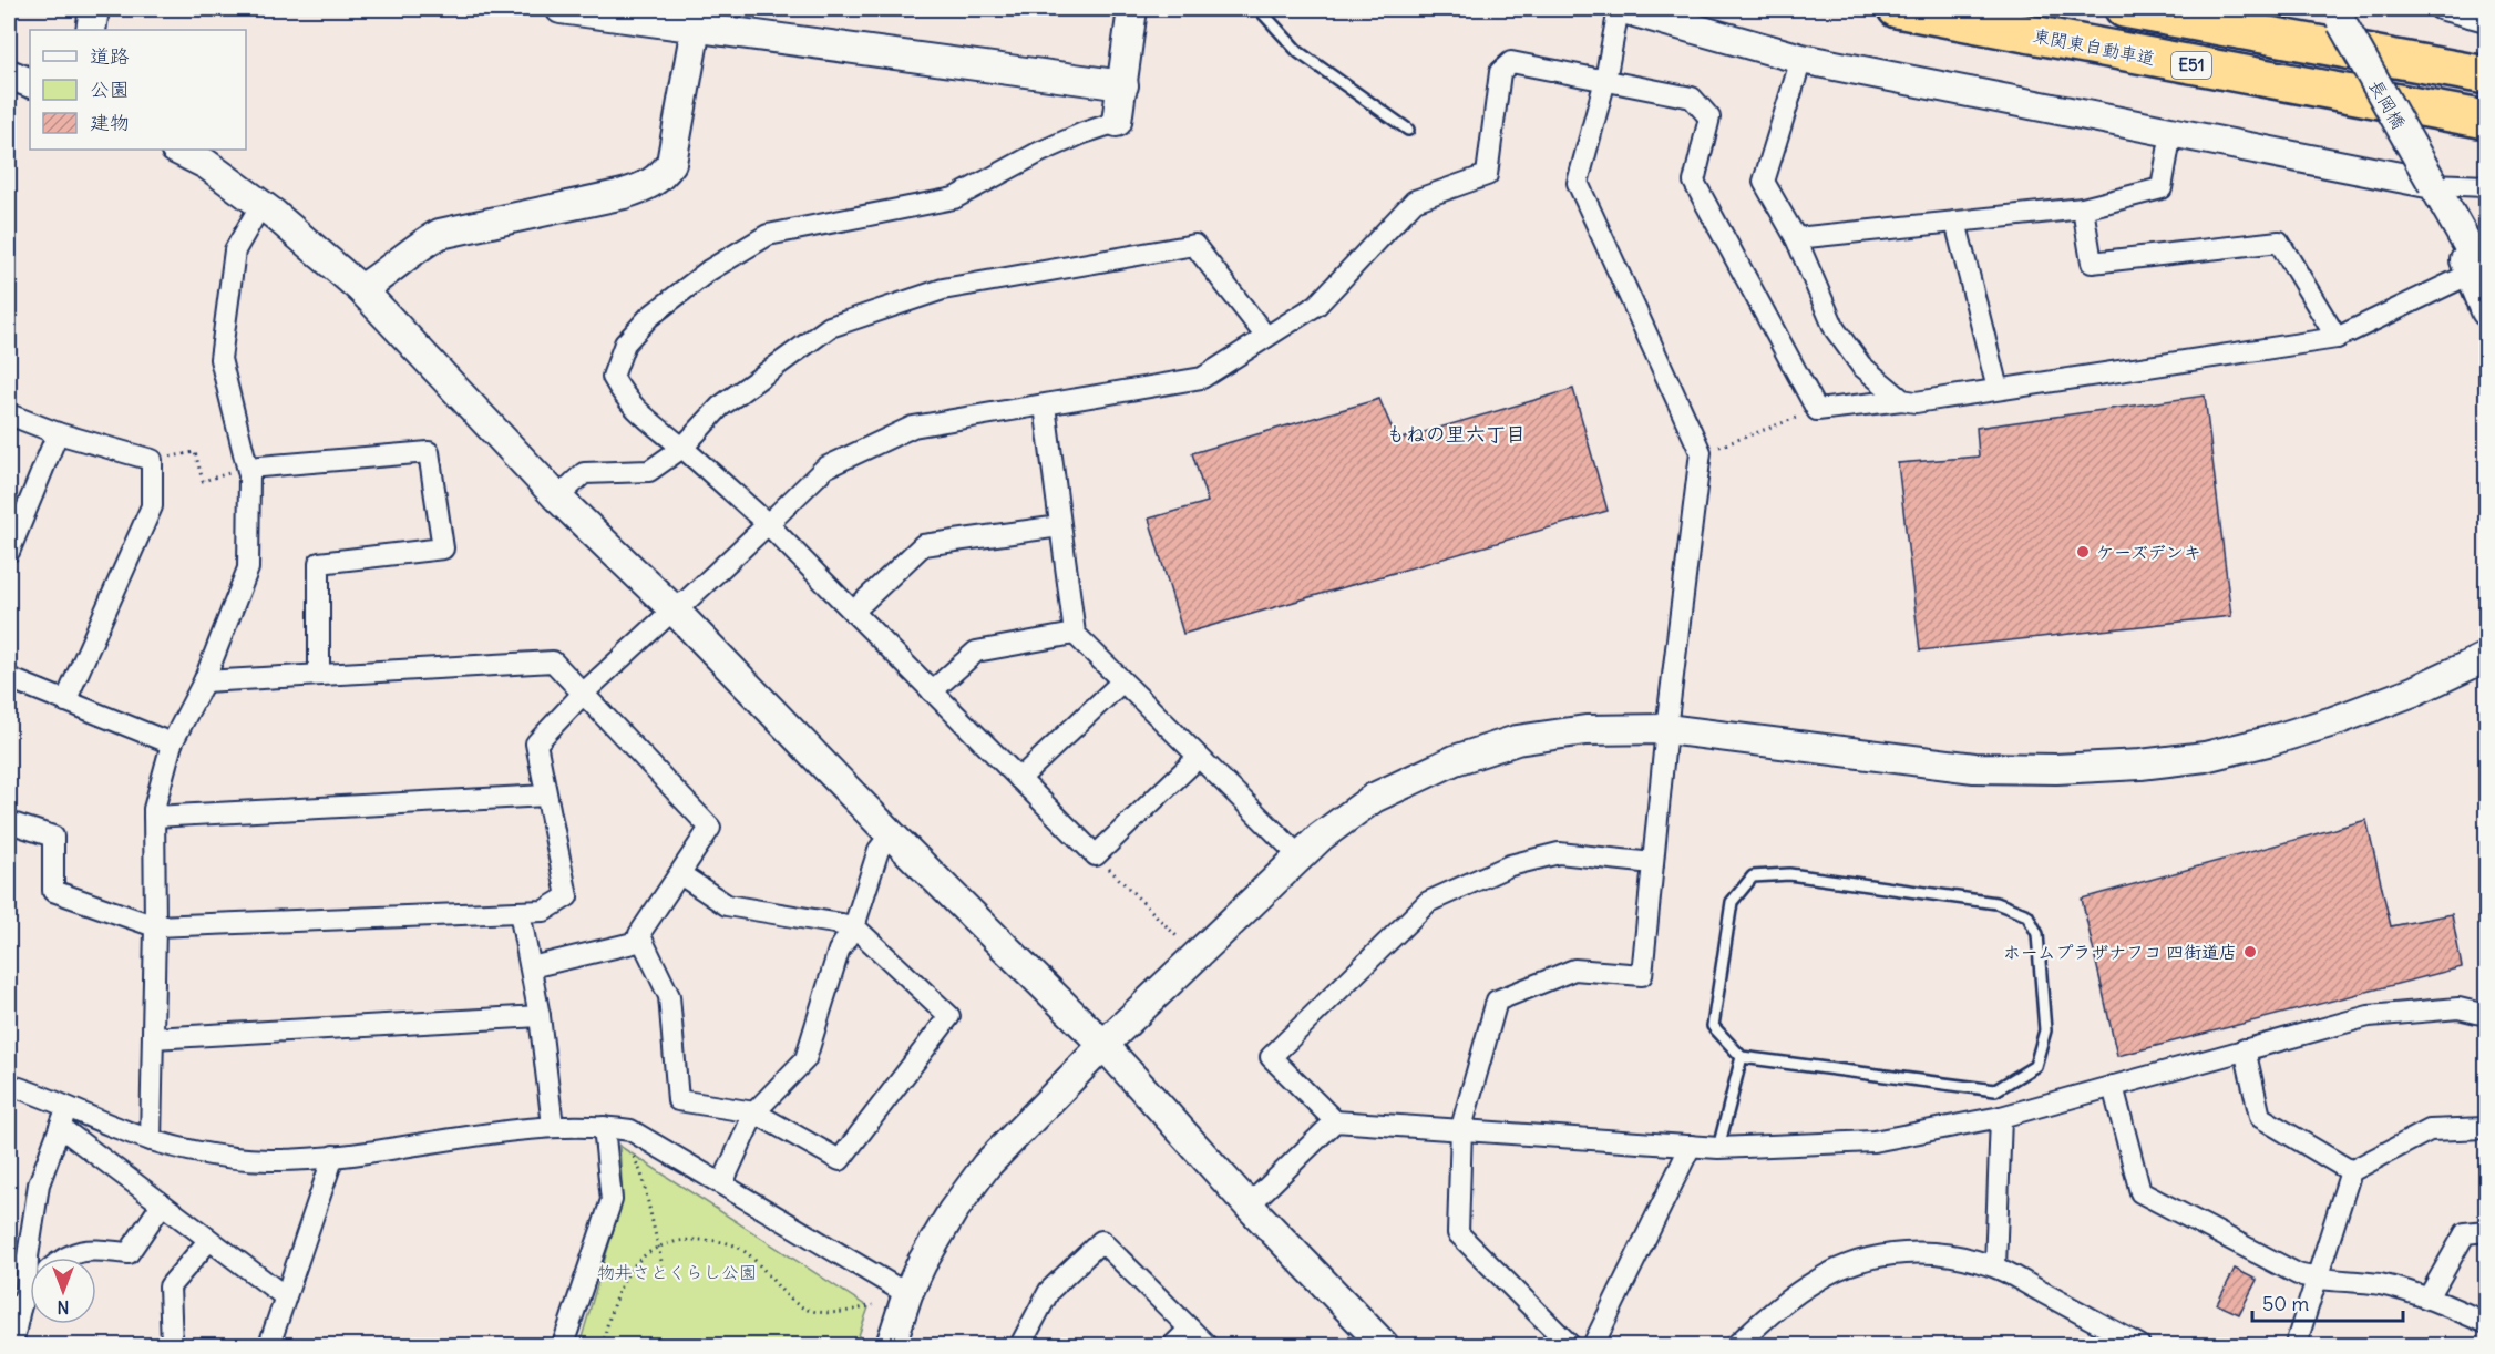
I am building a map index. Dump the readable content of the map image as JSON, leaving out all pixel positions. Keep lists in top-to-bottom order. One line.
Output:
{"streets":{"highway":["東関東自動車道","E51"],"street":["長岡橋"]},"districts":["もねの里六丁目"],"parks":["物井さとくらし公園"],"places":["ケーズデンキ","ホームプラザナフコ 四街道店"],"legend":["道路","公園","建物"],"scale_bar":"50 m","north":"bottom"}
